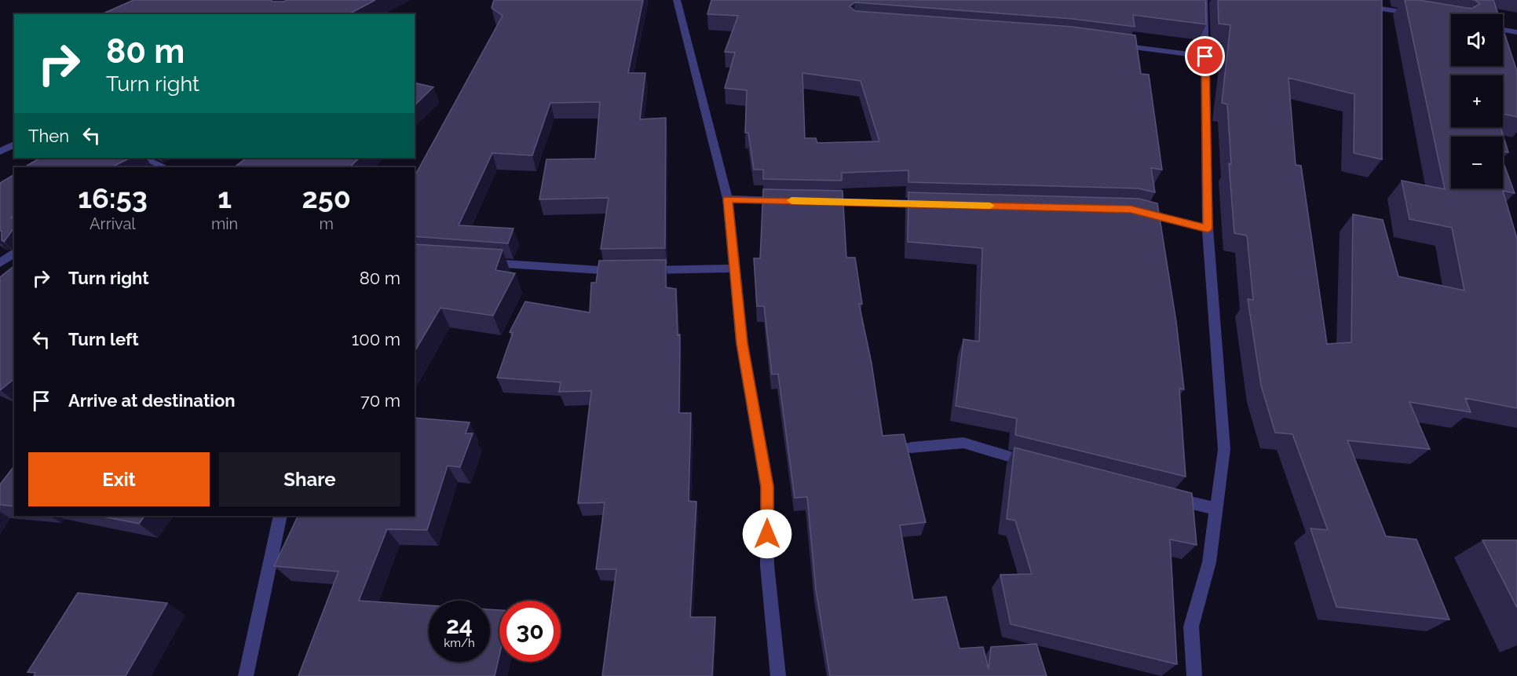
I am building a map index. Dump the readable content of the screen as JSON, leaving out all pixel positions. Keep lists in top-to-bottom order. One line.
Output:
{"page":{"map_buttons":["+","−"],"turn":["80 m","Turn right"],"then":"Then","eta":["16:53","Arrival","1","min","250","m"],"list":[{"name":"Turn right","value":"80 m"},{"name":"Turn left","value":"100 m"},{"name":"Arrive at destination","value":"70 m"}],"buttons":["Exit","Share"],"speed":"24 km/h","limit":"30"}}
